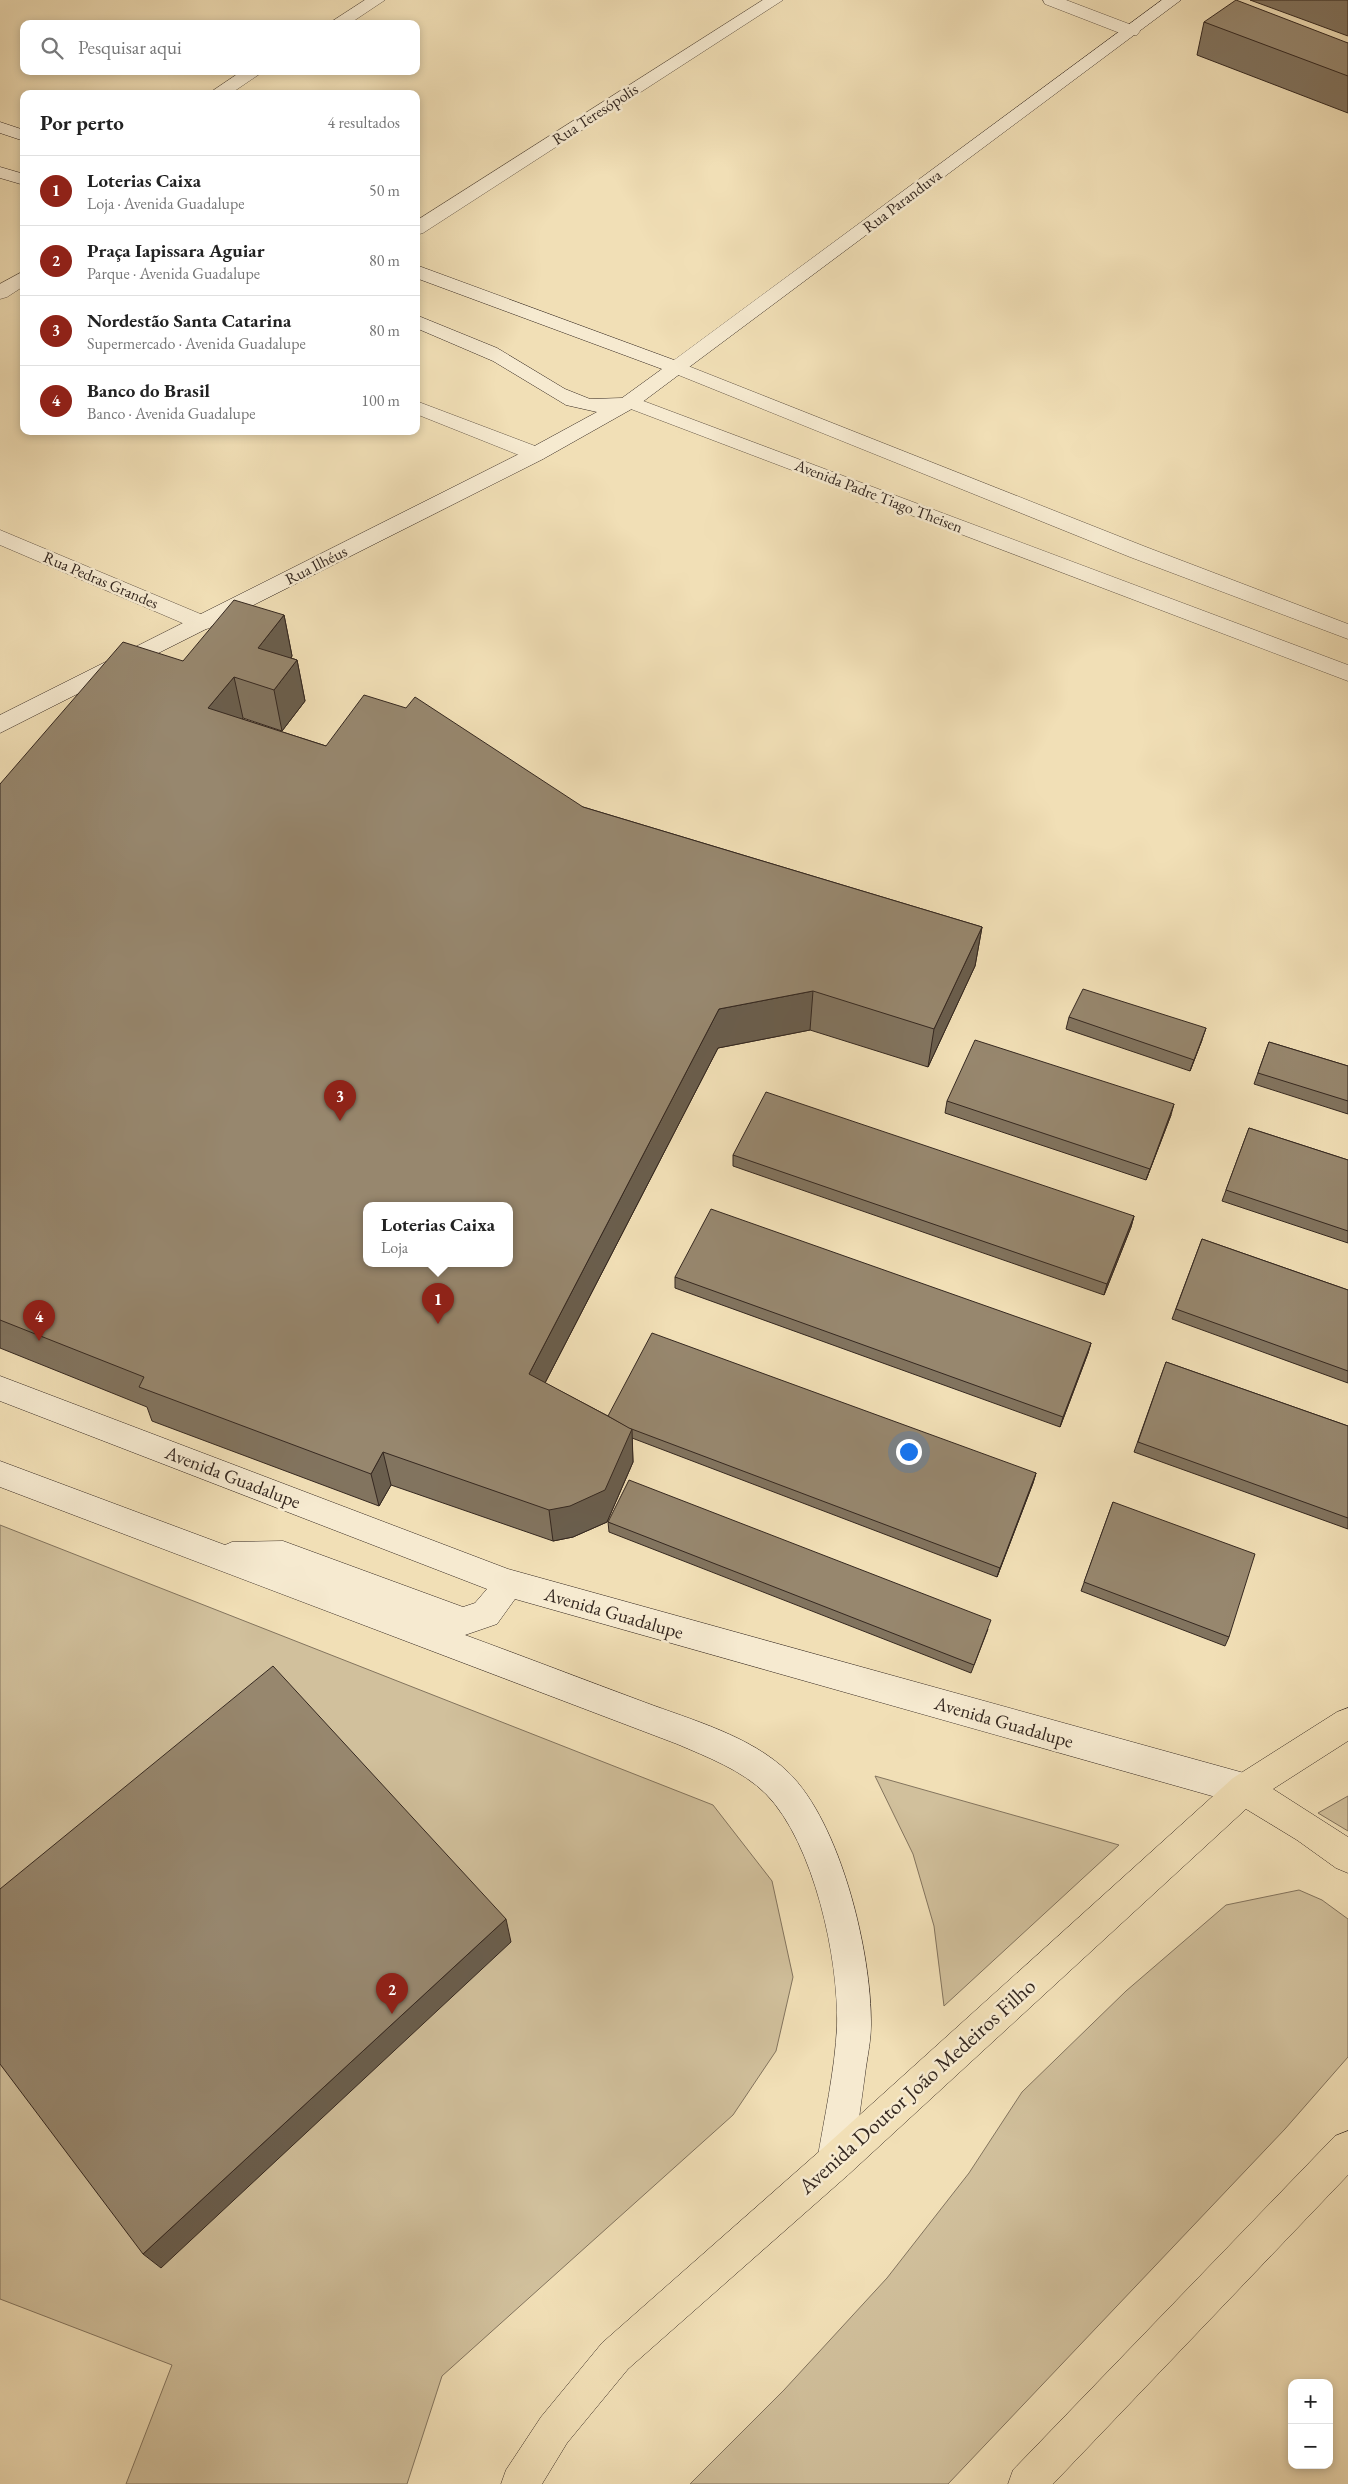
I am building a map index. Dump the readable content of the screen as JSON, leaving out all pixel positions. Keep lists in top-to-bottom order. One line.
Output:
{"streets":{"main road":["Rua Teresópolis","Rua Paranduva","Avenida Padre Tiago Theisen","Rua Ilhéus","Rua Pedras Grandes","Avenida Guadalupe","Avenida Doutor João Medeiros Filho"]},"crossings":[["Rua Paranduva","Avenida Padre Tiago Theisen"],["Rua Paranduva","Rua Ilhéus"],["Avenida Padre Tiago Theisen","Rua Ilhéus"],["Rua Ilhéus","Rua Pedras Grandes"],["Avenida Guadalupe","Avenida Doutor João Medeiros Filho"]],"page":{"search":"Pesquisar aqui","heading":["Por perto","4 resultados"],"list":[{"mark":"1","name":"Loterias Caixa","note":"Loja · Avenida Guadalupe","value":"50 m"},{"mark":"2","name":"Praça Iapissara Aguiar","note":"Parque · Avenida Guadalupe","value":"80 m"},{"mark":"3","name":"Nordestão Santa Catarina","note":"Supermercado · Avenida Guadalupe","value":"80 m"},{"mark":"4","name":"Banco do Brasil","note":"Banco · Avenida Guadalupe","value":"100 m"}],"pins":["3","1","4","2"],"popup":["Loterias Caixa","Loja"],"map_buttons":["+","−"]}}
